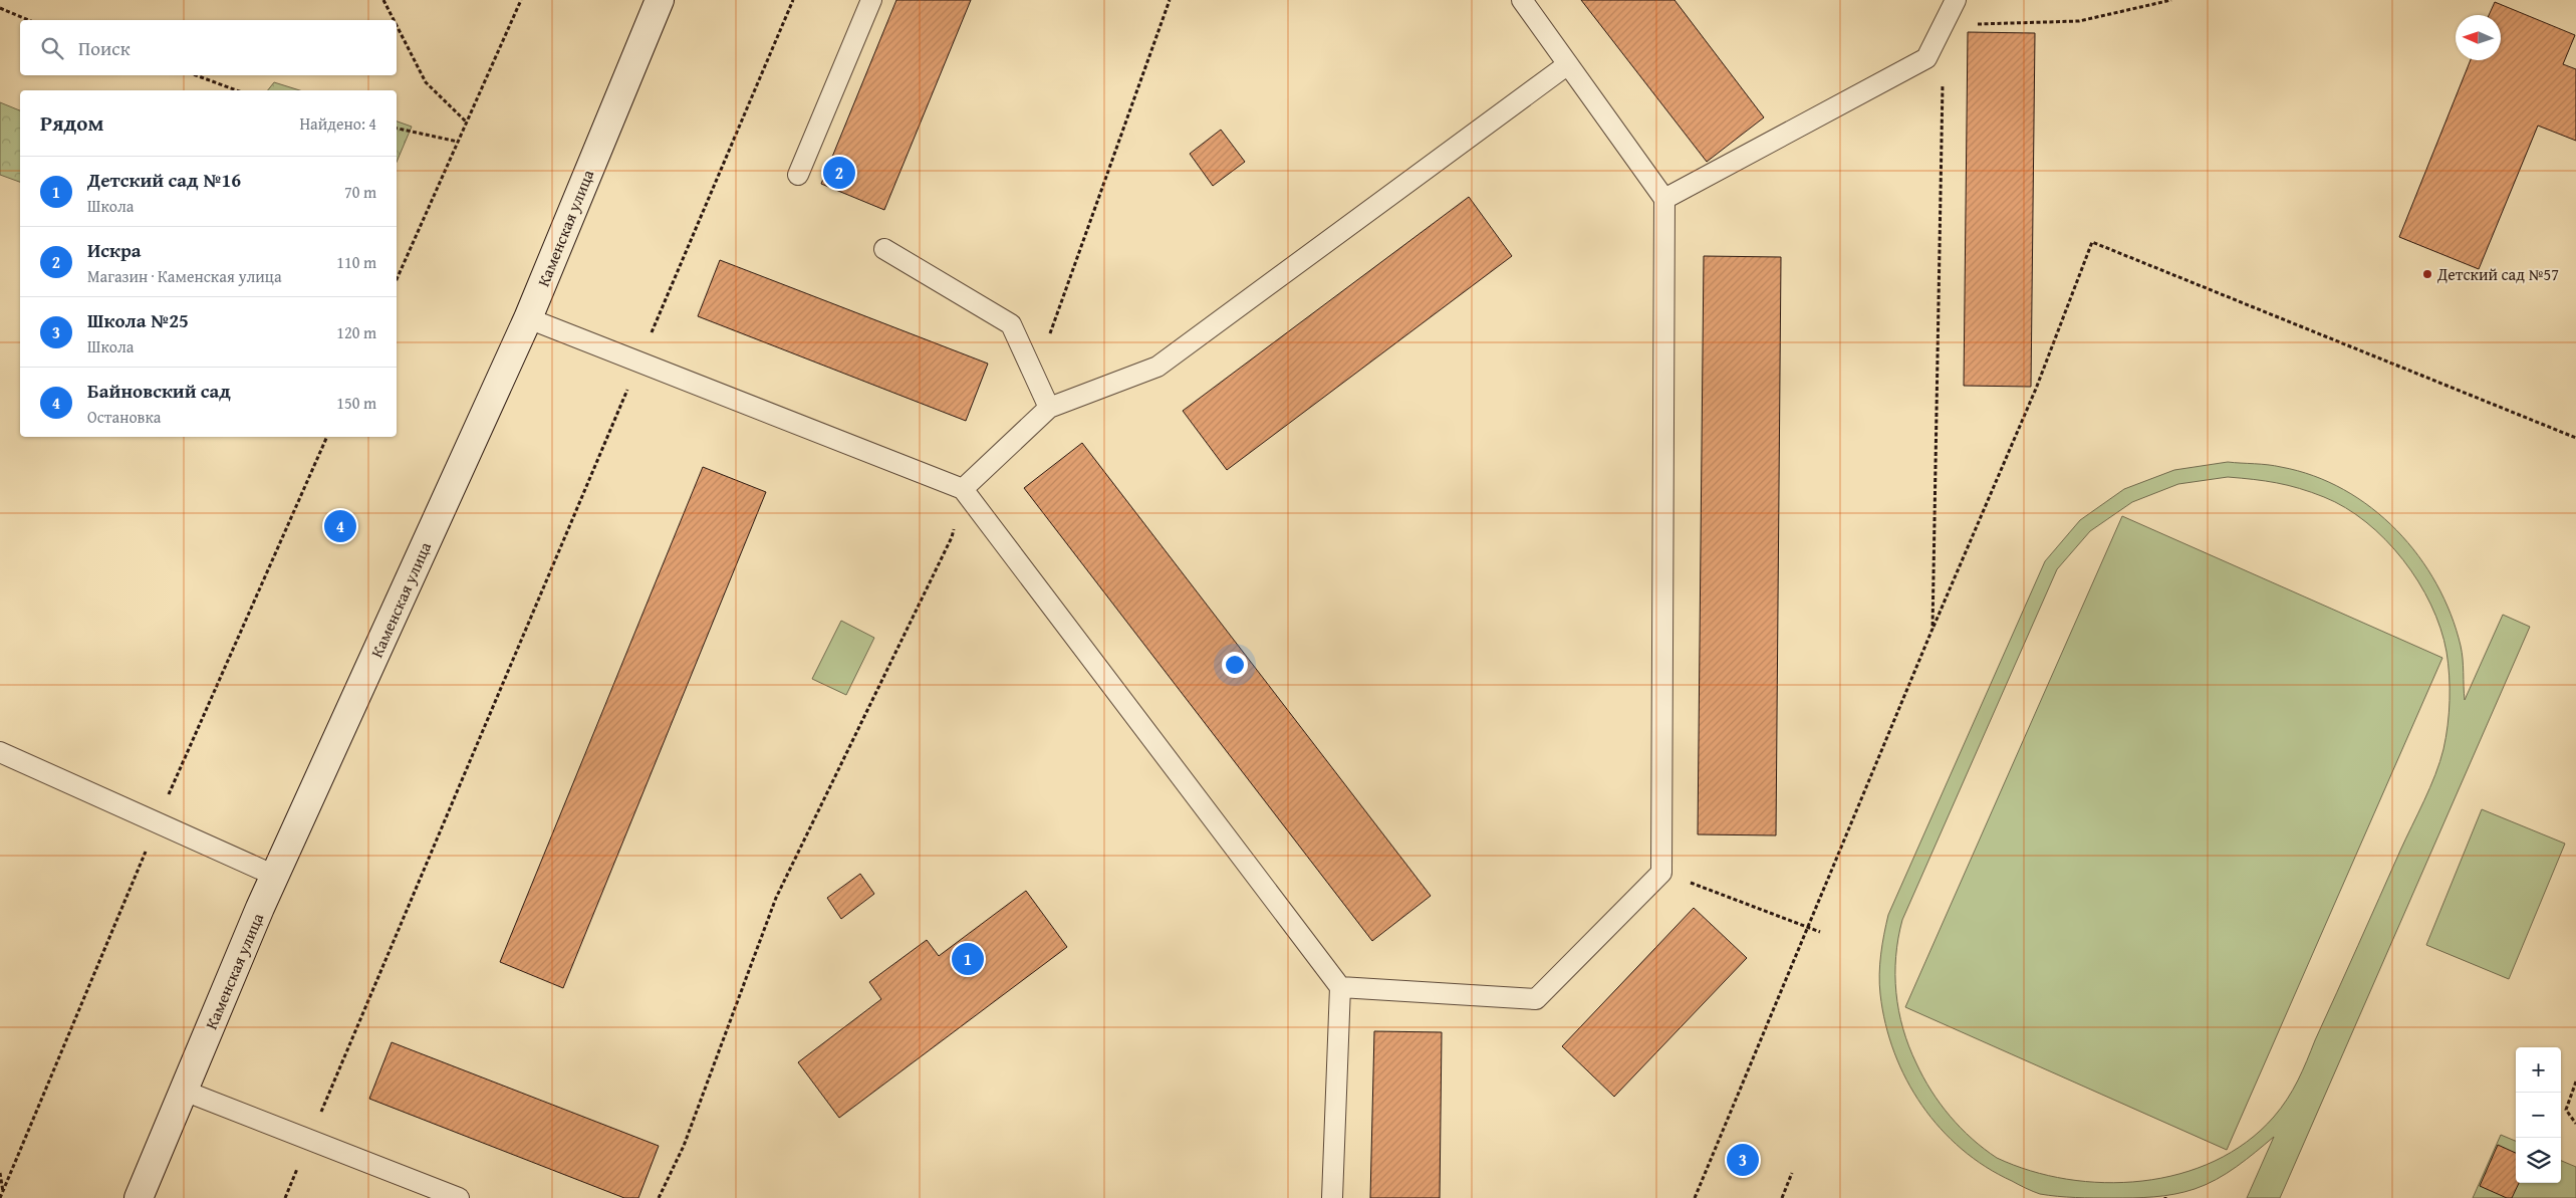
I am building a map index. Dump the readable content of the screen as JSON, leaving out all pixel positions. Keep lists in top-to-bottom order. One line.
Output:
{"streets":{"street":["Каменская улица"]},"places":["Детский сад №57"],"north":"left","page":{"search":"Поиск","heading":["Рядом","Найдено: 4"],"pins":["2","4","1","3"],"list":[{"mark":"1","name":"Детский сад №16","note":"Школа","value":"70 m"},{"mark":"2","name":"Искра","note":"Магазин · Каменская улица","value":"110 m"},{"mark":"3","name":"Школа №25","note":"Школа","value":"120 m"},{"mark":"4","name":"Байновский сад","note":"Остановка","value":"150 m"}],"map_buttons":["+","−"]}}
